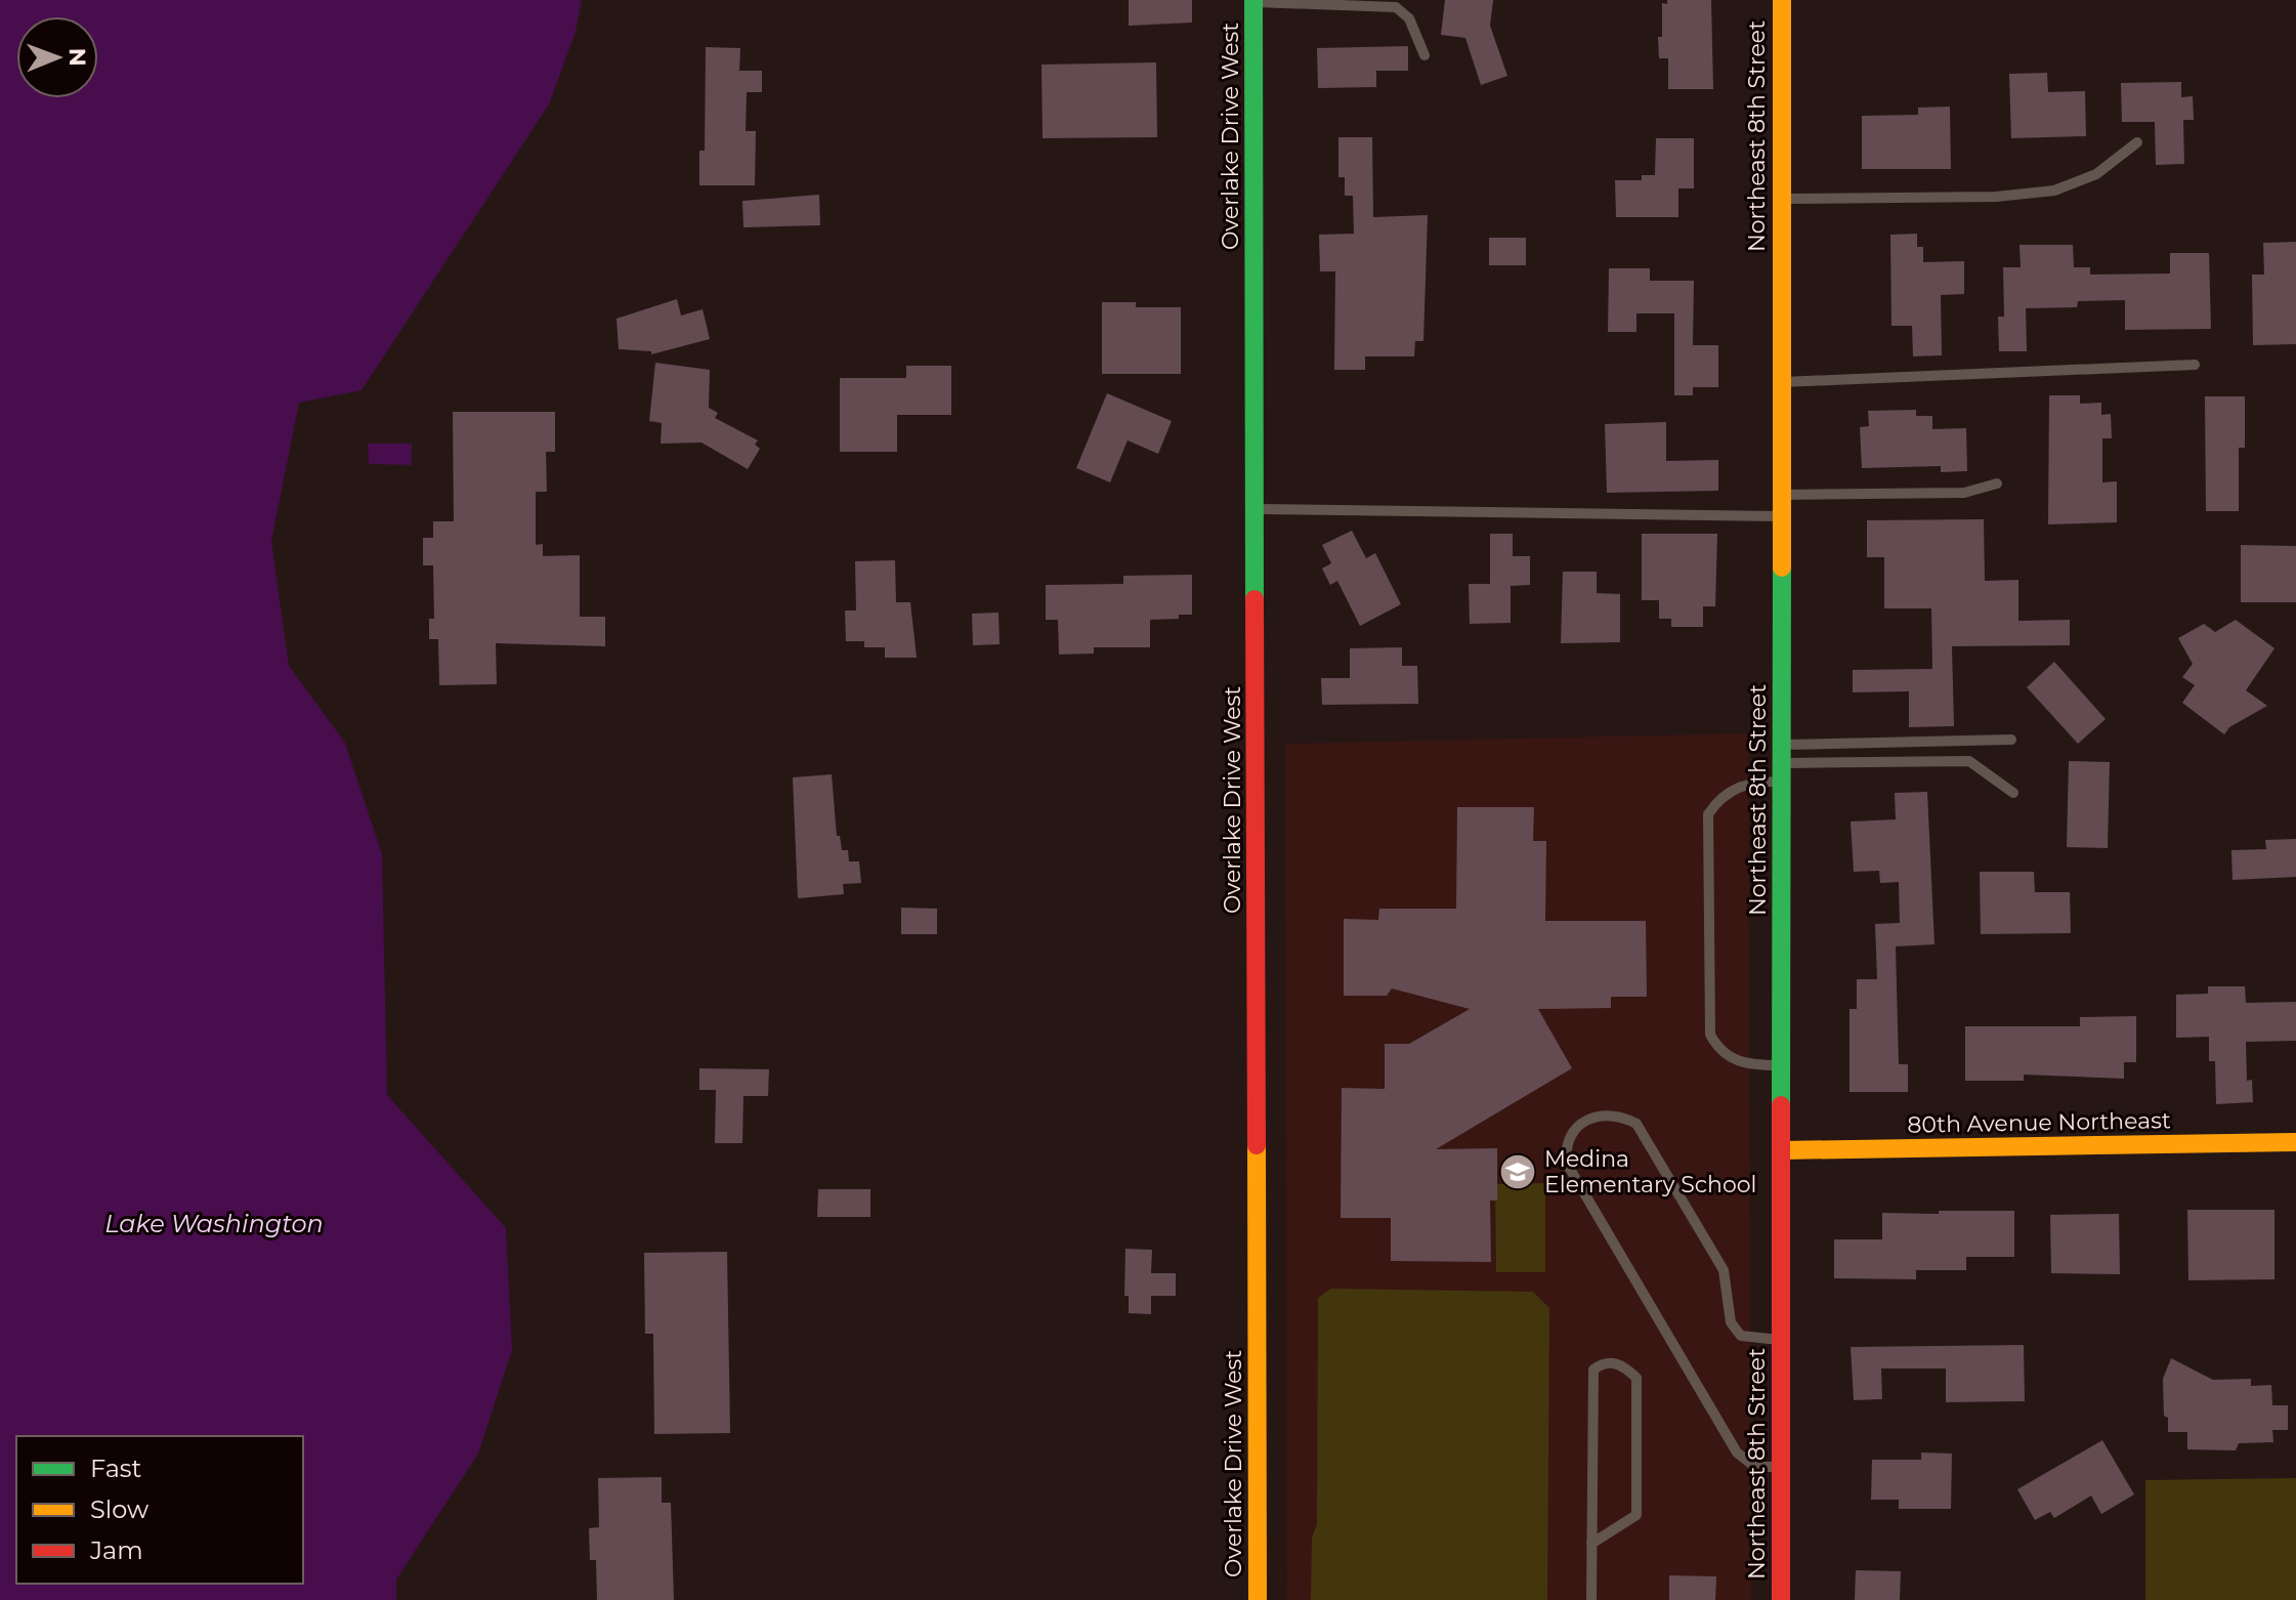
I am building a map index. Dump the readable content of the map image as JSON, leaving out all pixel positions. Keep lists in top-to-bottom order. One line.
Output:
{"streets":{"street":["Overlake Drive West","Northeast 8th Street","80th Avenue Northeast"]},"crossings":[["Northeast 8th Street","80th Avenue Northeast"]],"water":["Lake Washington"],"places":{"school or university":["Medina Elementary School"]},"legend":["Fast","Slow","Jam"],"north":"right"}
